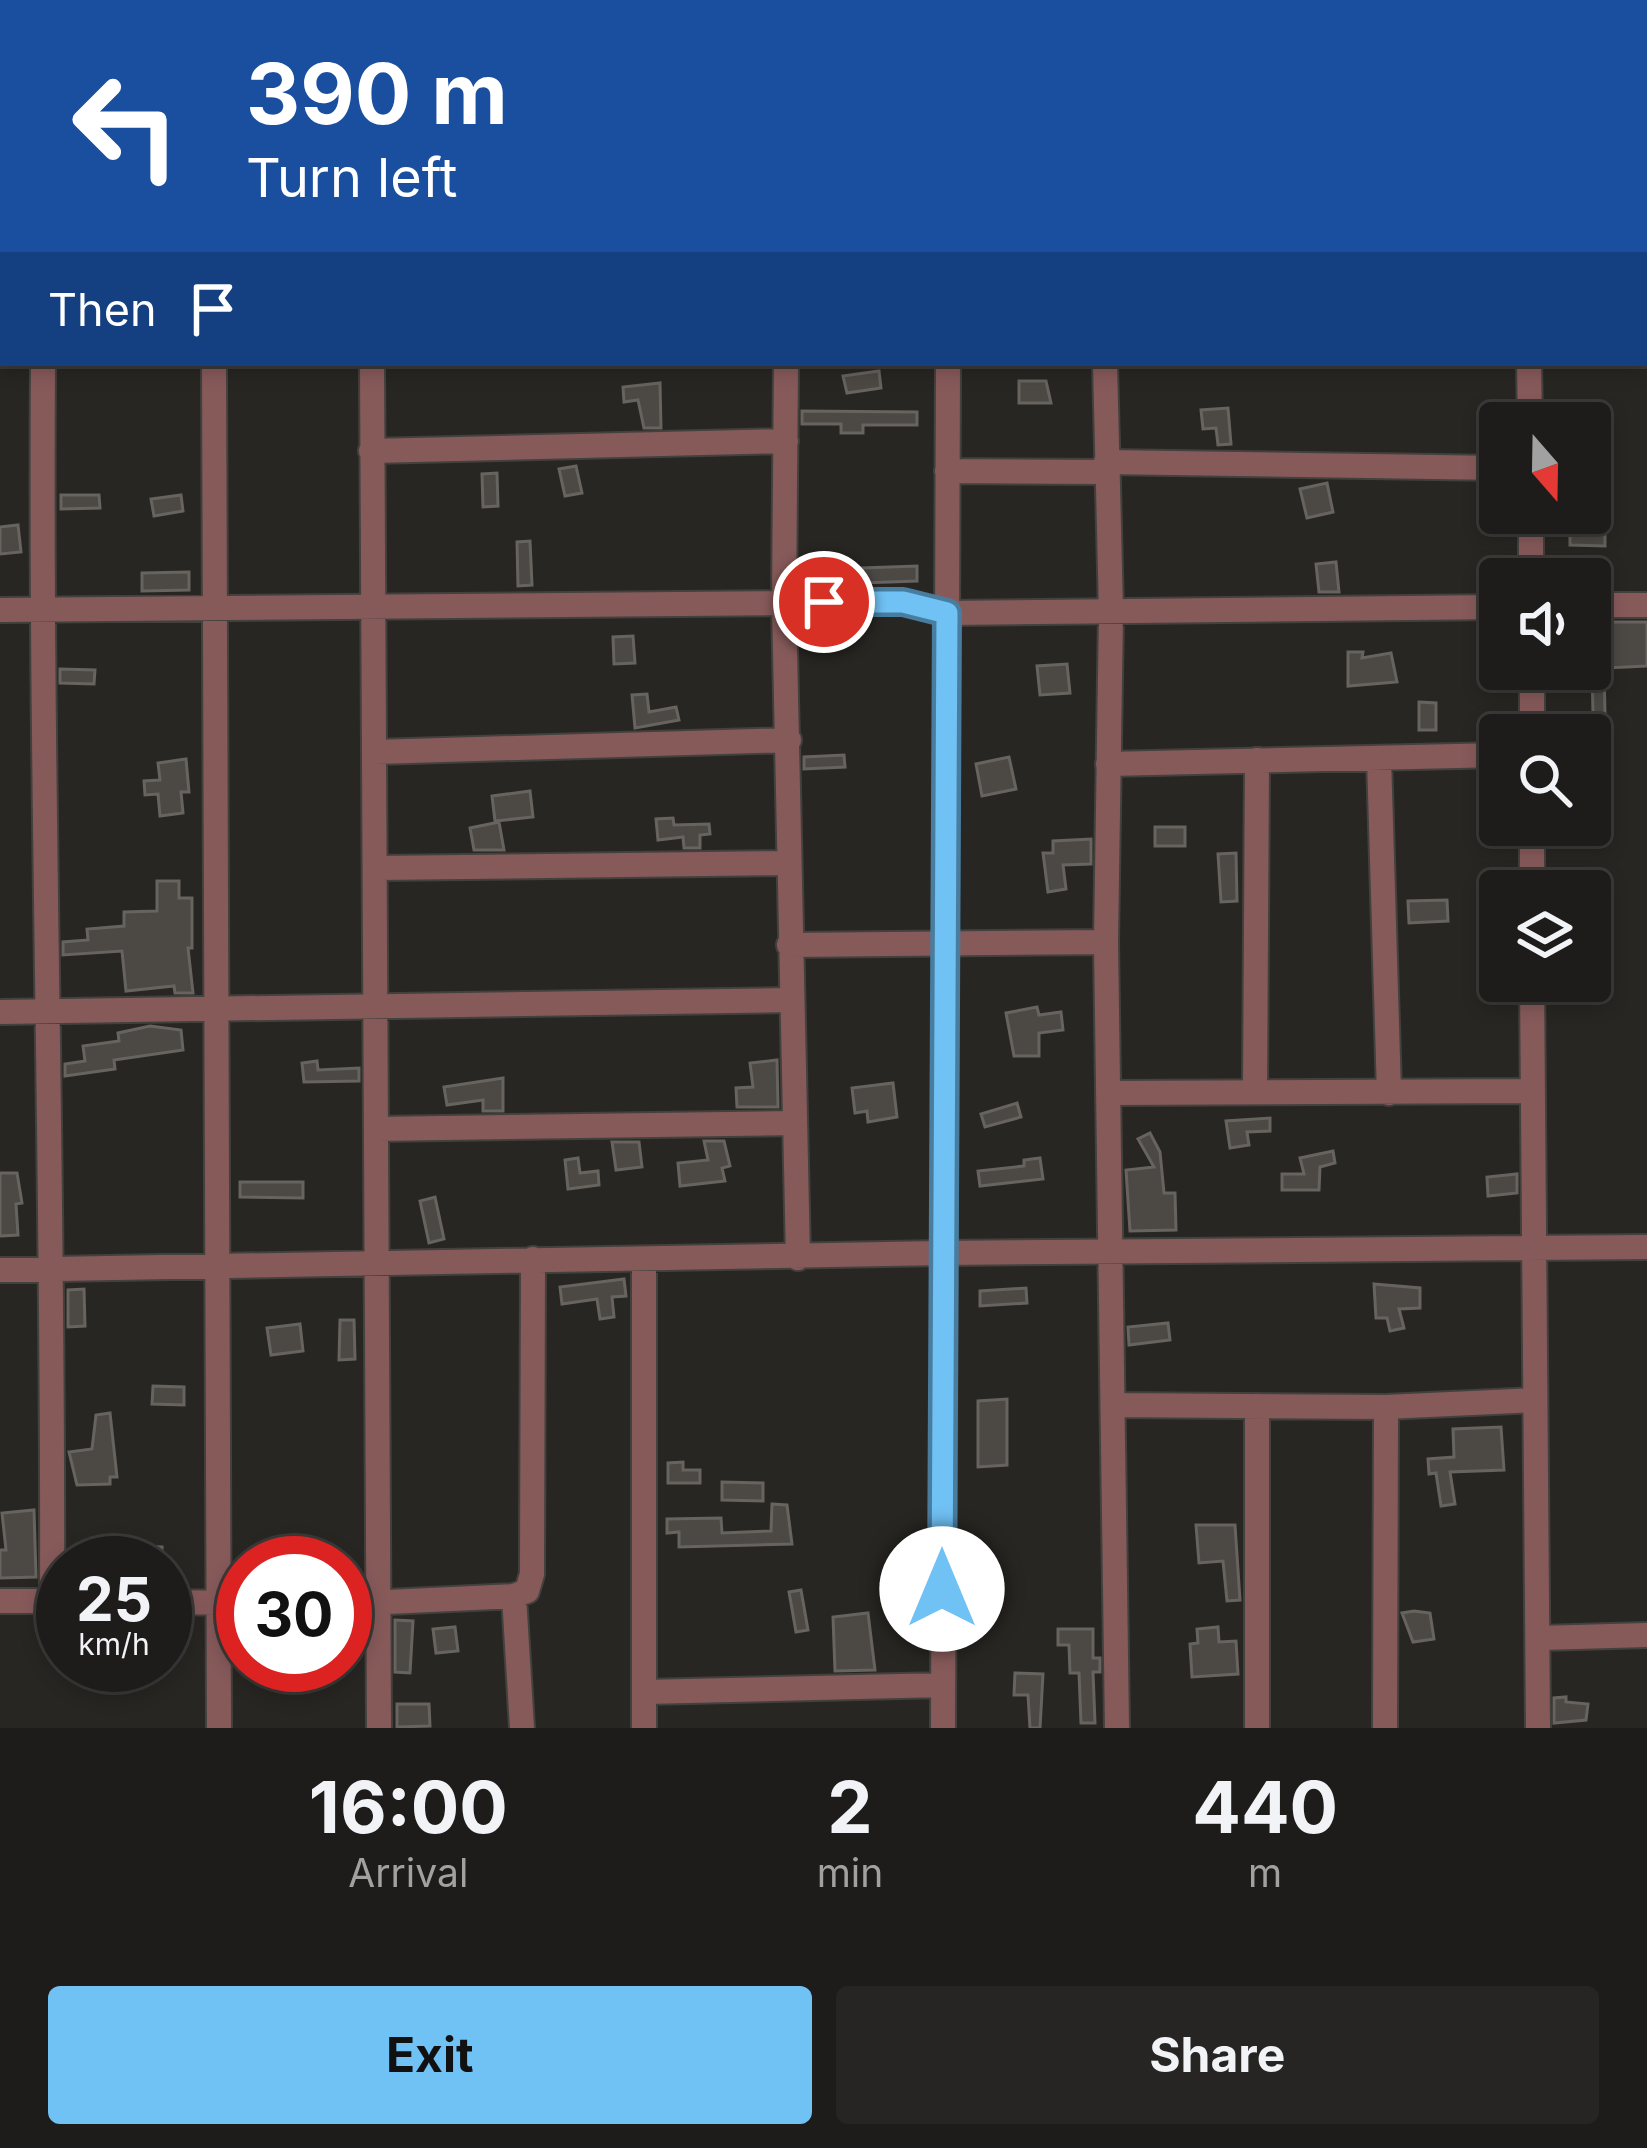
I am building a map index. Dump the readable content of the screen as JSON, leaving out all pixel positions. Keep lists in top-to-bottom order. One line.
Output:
{"north":"bottom","page":{"turn":["390 m","Turn left"],"then":"Then","speed":"25 km/h","limit":"30","eta":["16:00","Arrival","2","min","440","m"],"buttons":["Exit","Share"]}}
